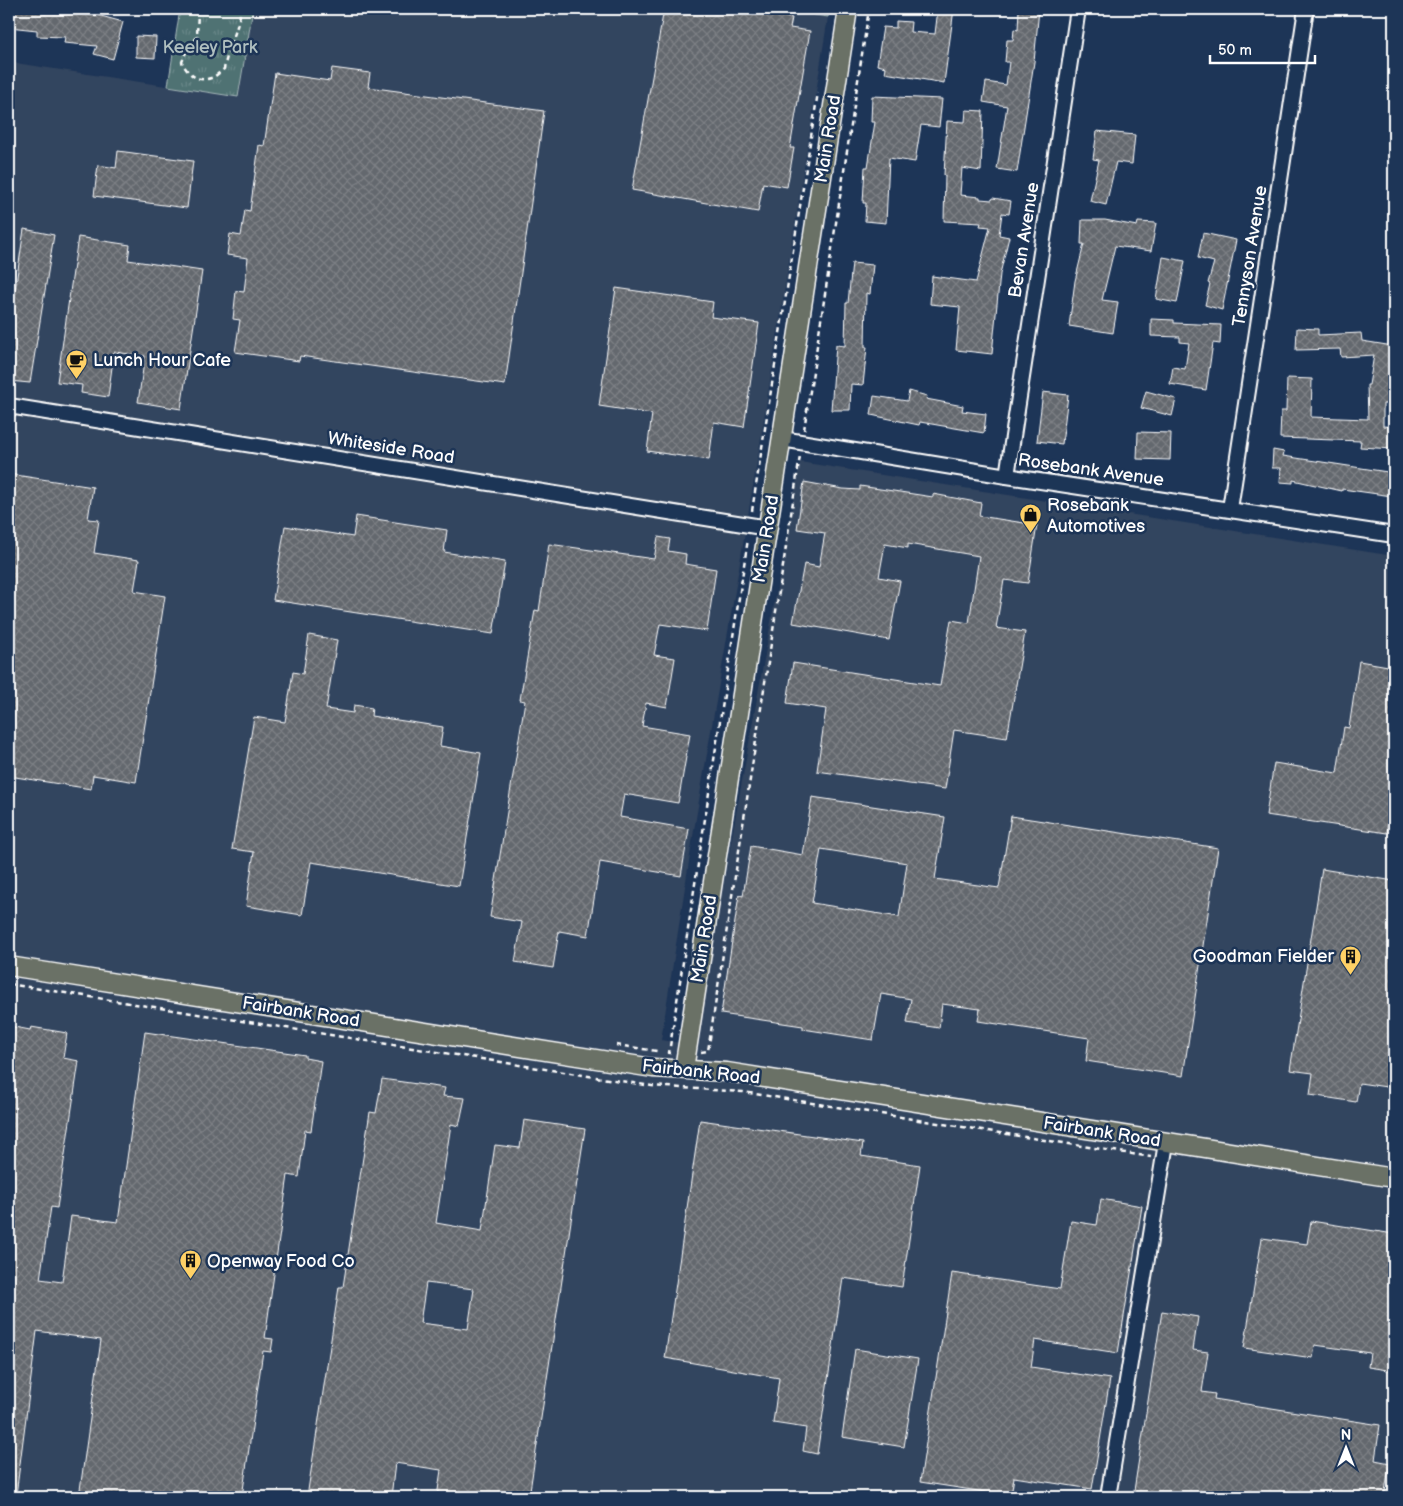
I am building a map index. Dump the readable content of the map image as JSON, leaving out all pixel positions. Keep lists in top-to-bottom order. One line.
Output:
{"streets":{"main road":["Main Road","Fairbank Road"],"street":["Bevan Avenue","Tennyson Avenue","Whiteside Road","Rosebank Avenue"]},"crossings":[["Main Road","Whiteside Road"],["Main Road","Rosebank Avenue"],["Main Road","Fairbank Road"],["Bevan Avenue","Rosebank Avenue"],["Tennyson Avenue","Rosebank Avenue"]],"parks":["Keeley Park"],"places":{"cafe":["Lunch Hour Cafe"],"shop":["Rosebank Automotives"],"building":["Goodman Fielder","Openway Food Co"]},"scale_bar":"50 m","north":"top"}
